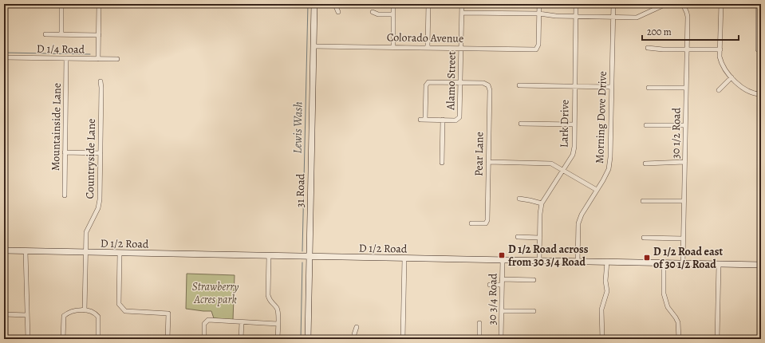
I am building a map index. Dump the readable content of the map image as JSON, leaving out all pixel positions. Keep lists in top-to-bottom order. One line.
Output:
{"streets":{"main road":["31 Road","D 1/2 Road"],"street":["Colorado Avenue","D 1/4 Road","Alamo Street","Morning Dove Drive","Lark Drive","Mountainside Lane","30 1/2 Road","Pear Lane","Countryside Lane","30 3/4 Road"]},"crossings":[["Colorado Avenue","Alamo Street"],["Colorado Avenue","31 Road"],["D 1/4 Road","Mountainside Lane"],["Alamo Street","Pear Lane"],["Morning Dove Drive","D 1/2 Road"],["Lark Drive","D 1/2 Road"],["30 1/2 Road","D 1/2 Road"],["Countryside Lane","D 1/2 Road"],["31 Road","D 1/2 Road"],["D 1/2 Road","30 3/4 Road"]],"water":["Lewis Wash"],"parks":["Strawberry Acres park"],"places":{"transit":["D 1/2 Road across from 30 3/4 Road","D 1/2 Road east of 30 1/2 Road"]},"scale_bar":"200 m"}
